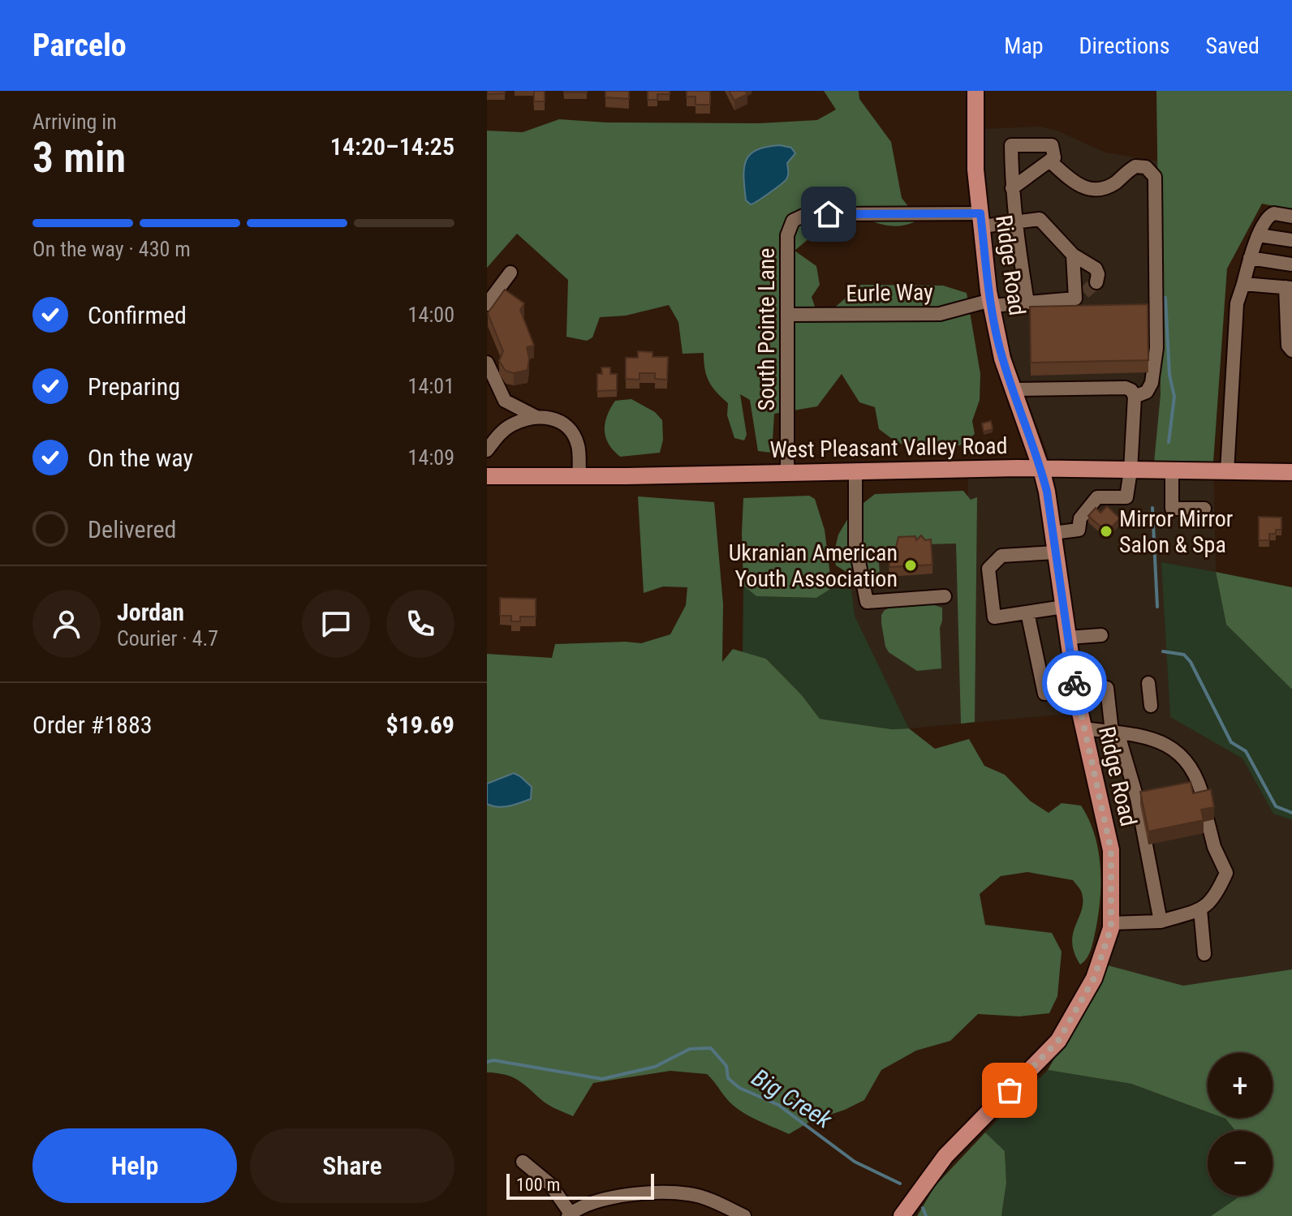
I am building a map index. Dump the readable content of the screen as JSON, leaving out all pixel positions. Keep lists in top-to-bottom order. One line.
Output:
{"streets":{"main road":["Ridge Road","West Pleasant Valley Road"],"street":["Eurle Way","South Pointe Lane"]},"crossings":[["Ridge Road","Eurle Way"],["Ridge Road","South Pointe Lane"],["Ridge Road","West Pleasant Valley Road"],["Eurle Way","South Pointe Lane"],["South Pointe Lane","West Pleasant Valley Road"]],"water":["Big Creek"],"places":["Mirror Mirror Salon & Spa","Ukranian American Youth Association"],"scale_bar":"100 m","page":{"header":"Parcelo","nav":["Map","Directions","Saved"],"heading":["3 min","Arriving in","14:20–14:25"],"panel":["Jordan","Courier · 4.7","Order #1883","$19.69"],"bar":"On the way · 430 m","list":[["Confirmed","14:00"],["Preparing","14:01"],["On the way","14:09"],"Delivered"],"map_buttons":["+","−"],"buttons":["Help","Share"],"scale":"100 m"}}
